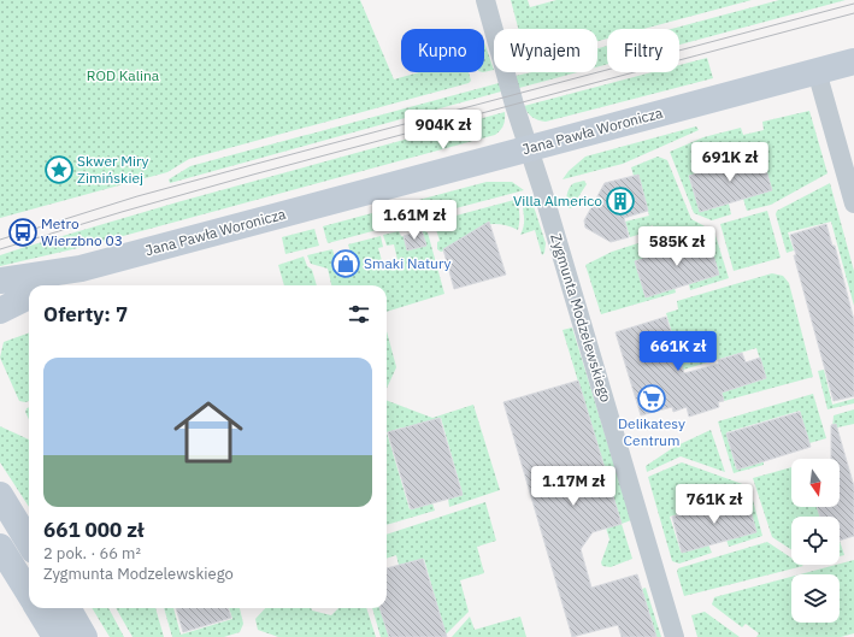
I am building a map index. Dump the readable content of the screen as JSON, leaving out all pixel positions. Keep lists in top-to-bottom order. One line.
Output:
{"streets":{"street":["Jana Pawła Woronicza","Zygmunta Modzelewskiego"]},"crossings":[["Jana Pawła Woronicza","Zygmunta Modzelewskiego"]],"parks":["ROD Kalina"],"places":{"place":["Skwer Miry Zimińskiej"],"building":["Villa Almerico"],"bus stop":["Metro Wierzbno 03"],"shop":["Smaki Natury"],"supermarket":["Delikatesy Centrum"]},"north":"bottom","page":{"chip":["Kupno","Wynajem","Filtry"],"price":["904K zł","691K zł","1.61M zł","585K zł","661K zł","1.17M zł","761K zł"],"heading":"Oferty: 7","list":[{"name":"661 000 zł","note":"2 pok. · 66 m² · Zygmunta Modzelewskiego"}]}}
